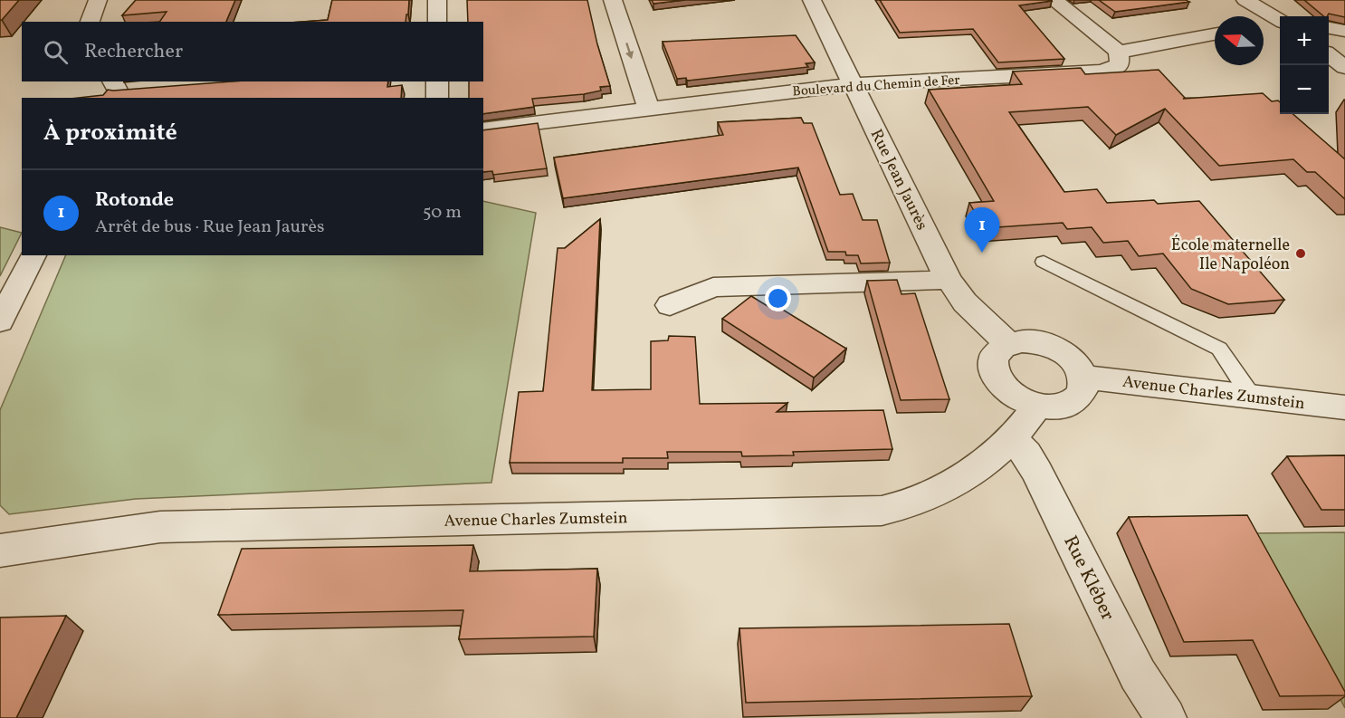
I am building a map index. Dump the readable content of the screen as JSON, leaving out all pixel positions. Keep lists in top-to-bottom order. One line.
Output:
{"streets":{"street":["Boulevard du Chemin de Fer","Rue Jean Jaurès","Avenue Charles Zumstein","Rue Kléber"]},"crossings":[["Boulevard du Chemin de Fer","Rue Jean Jaurès"],["Rue Jean Jaurès","Avenue Charles Zumstein"],["Avenue Charles Zumstein","Rue Kléber"]],"places":["École maternelle Ile Napoléon"],"north":"left","page":{"map_buttons":["+","−"],"search":"Rechercher","heading":"À proximité","list":[{"mark":"1","name":"Rotonde","note":"Arrêt de bus · Rue Jean Jaurès","value":"50 m"}],"pins":"1"}}
